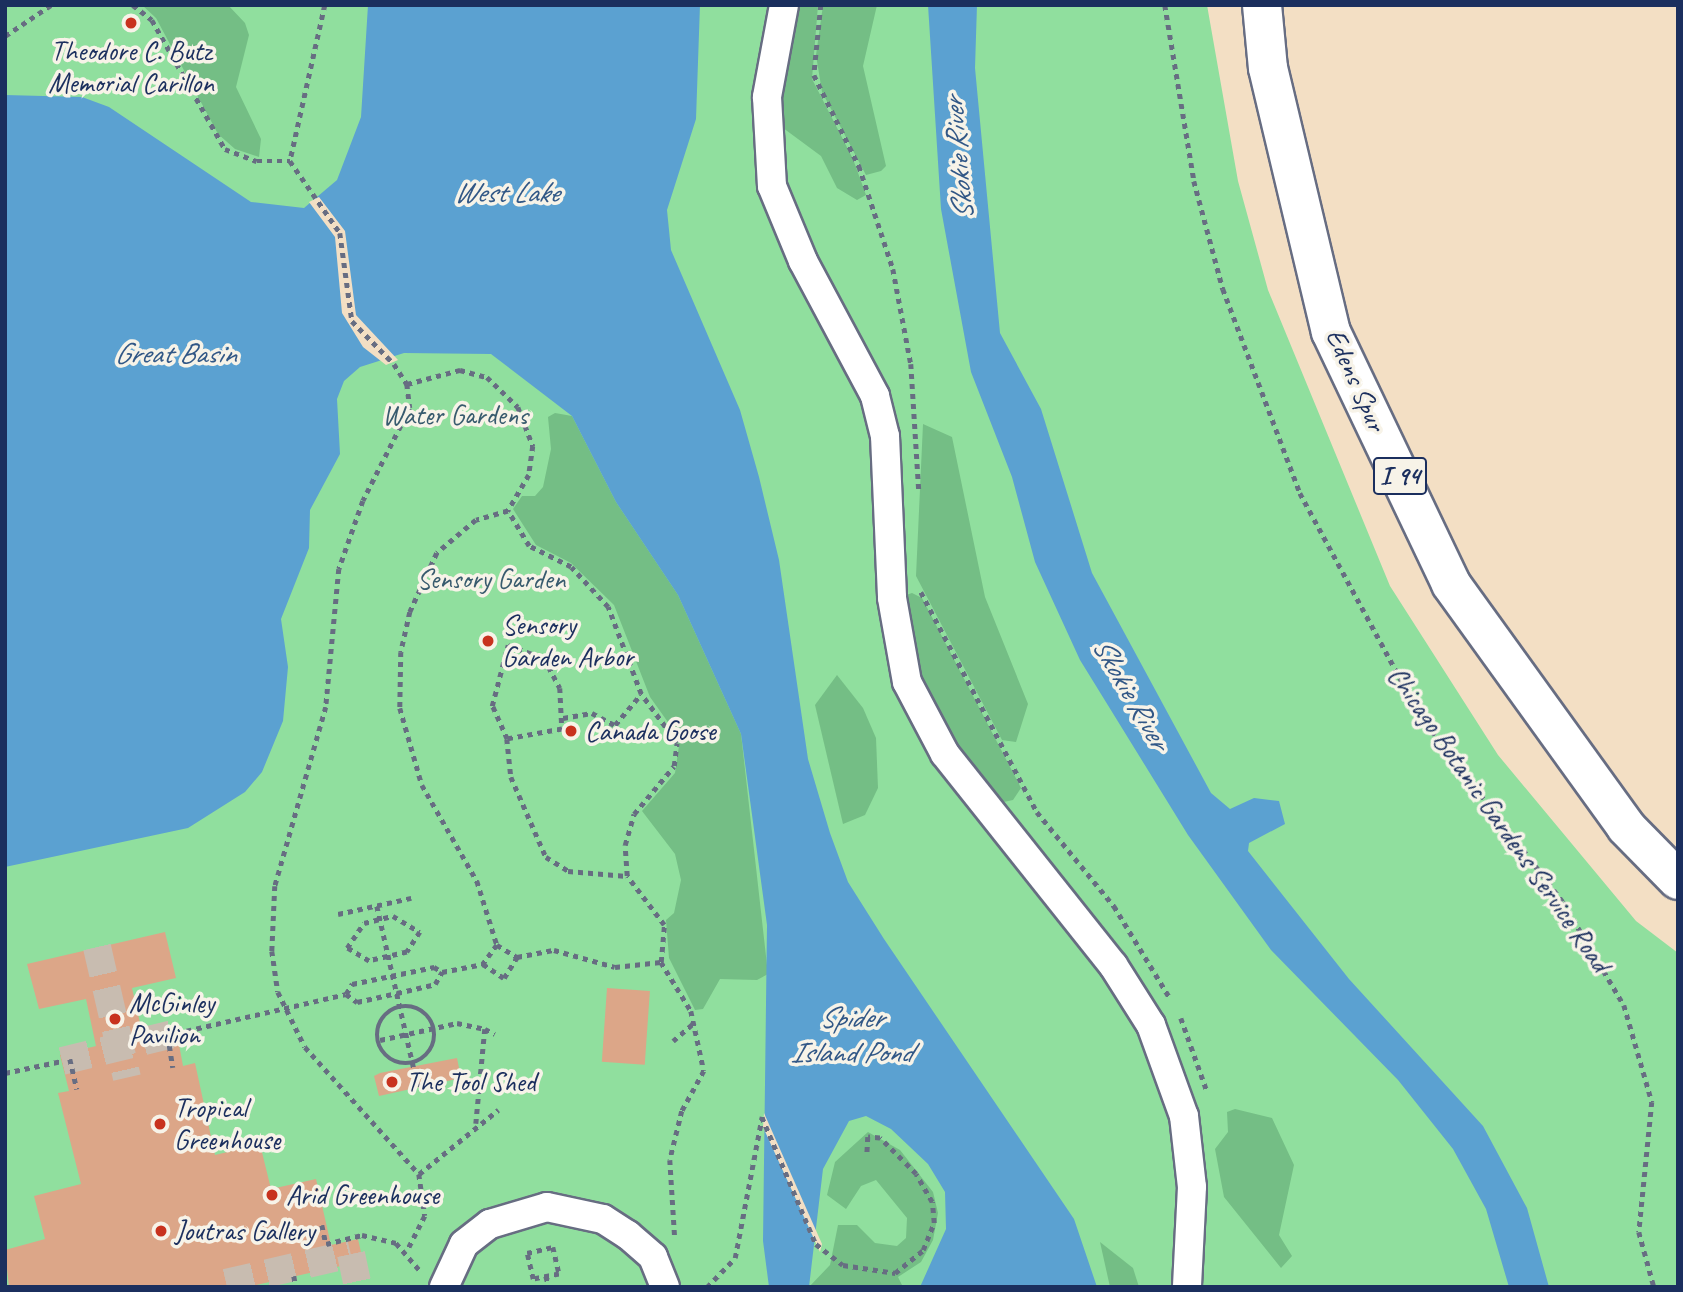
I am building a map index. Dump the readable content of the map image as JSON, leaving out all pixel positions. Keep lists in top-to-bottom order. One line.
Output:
{"streets":{"highway":["Edens Spur","I 94"],"path":["Chicago Botanic Gardens Service Road"]},"water":["Skokie River","West Lake","Great Basin","Spider Island Pond"],"parks":["Water Gardens","Sensory Garden"],"places":["Theodore C. Butz Memorial Carillon","Sensory Garden Arbor","Canada Goose","McGinley Pavilion","The Tool Shed","Tropical Greenhouse","Arid Greenhouse","Joutras Gallery"]}
